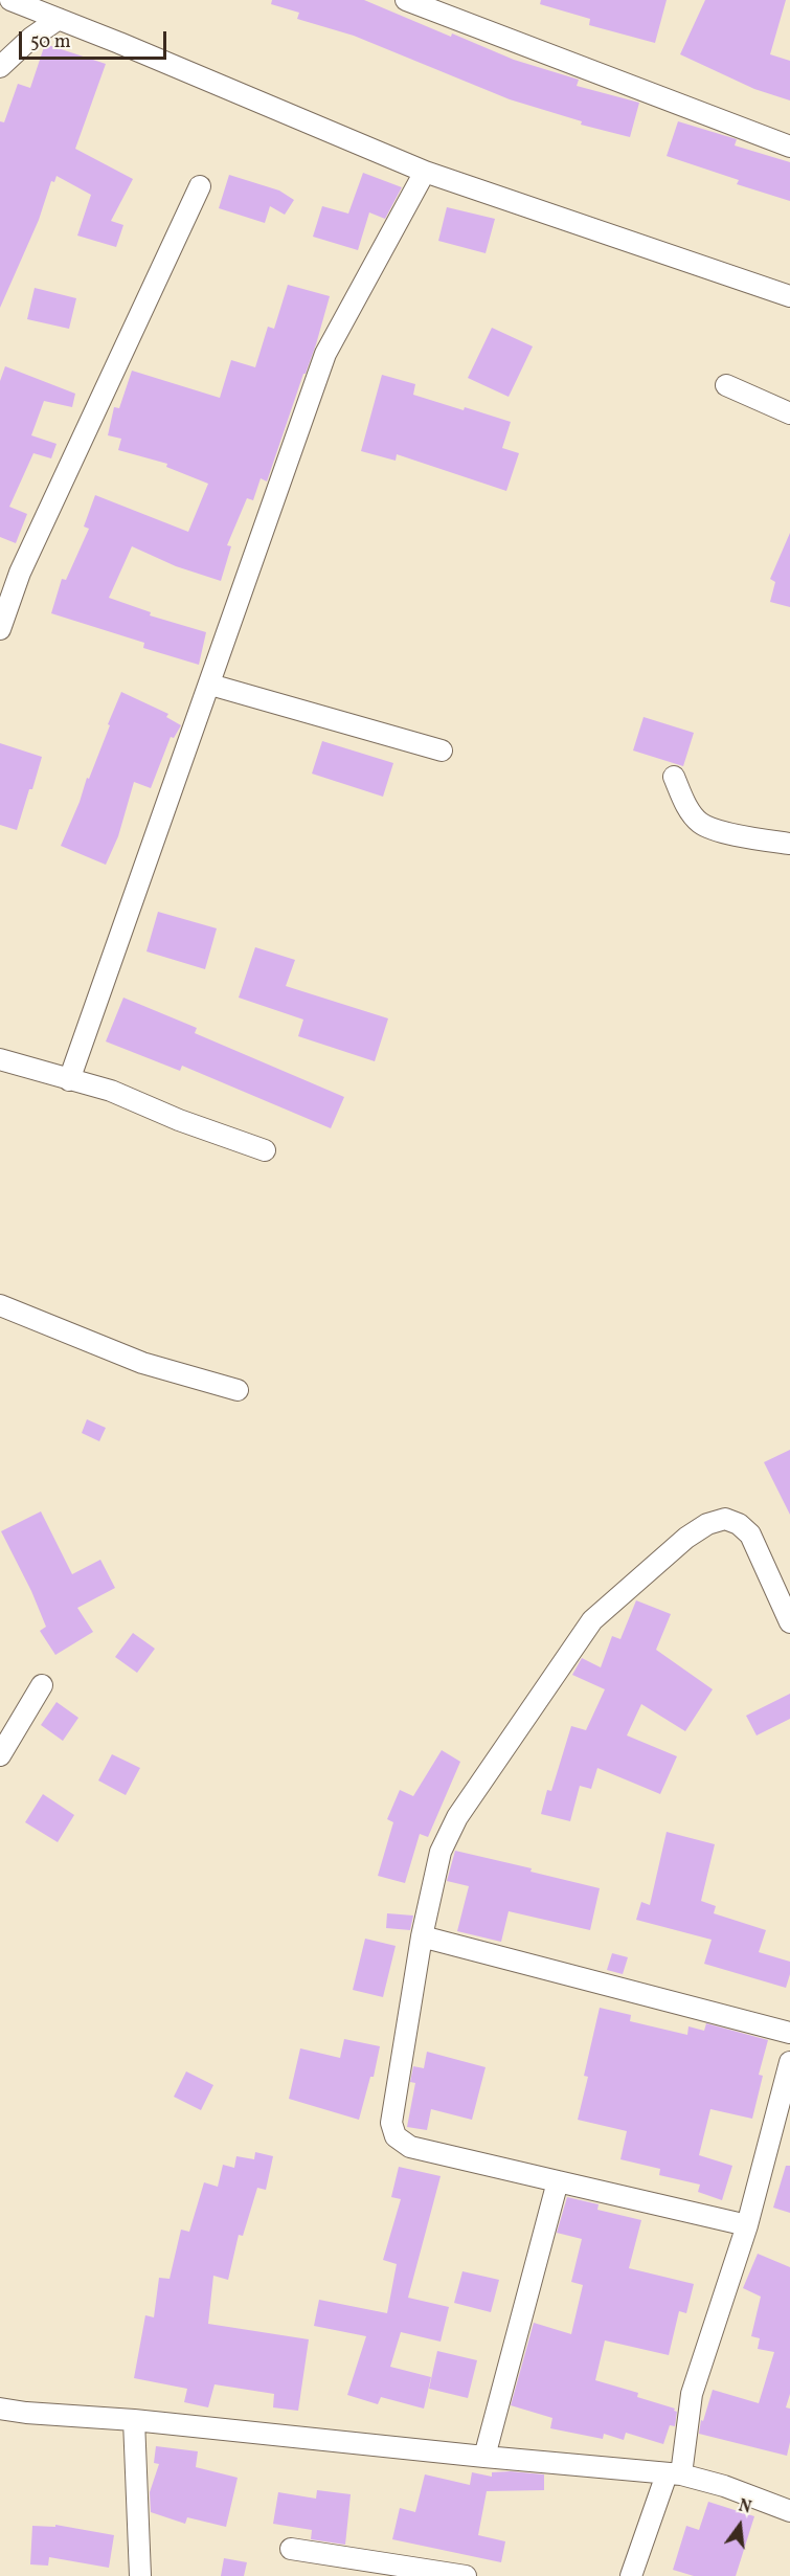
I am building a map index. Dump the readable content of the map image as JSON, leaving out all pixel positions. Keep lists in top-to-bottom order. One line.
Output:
{"scale_bar":"50 m","north":"top"}
